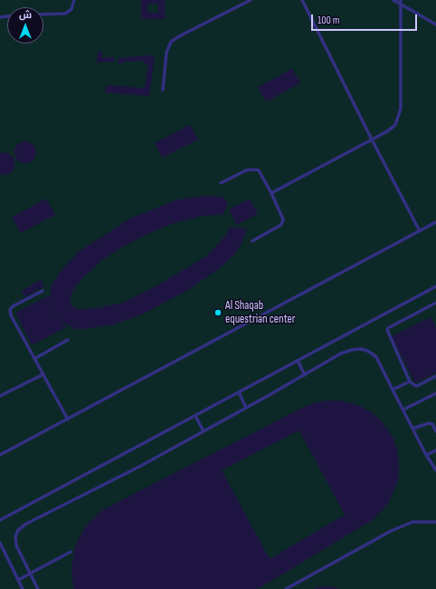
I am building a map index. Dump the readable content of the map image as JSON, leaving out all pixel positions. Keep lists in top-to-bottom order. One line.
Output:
{"places":["Al Shaqab equestrian center"],"scale_bar":"100 m","north":"top"}
